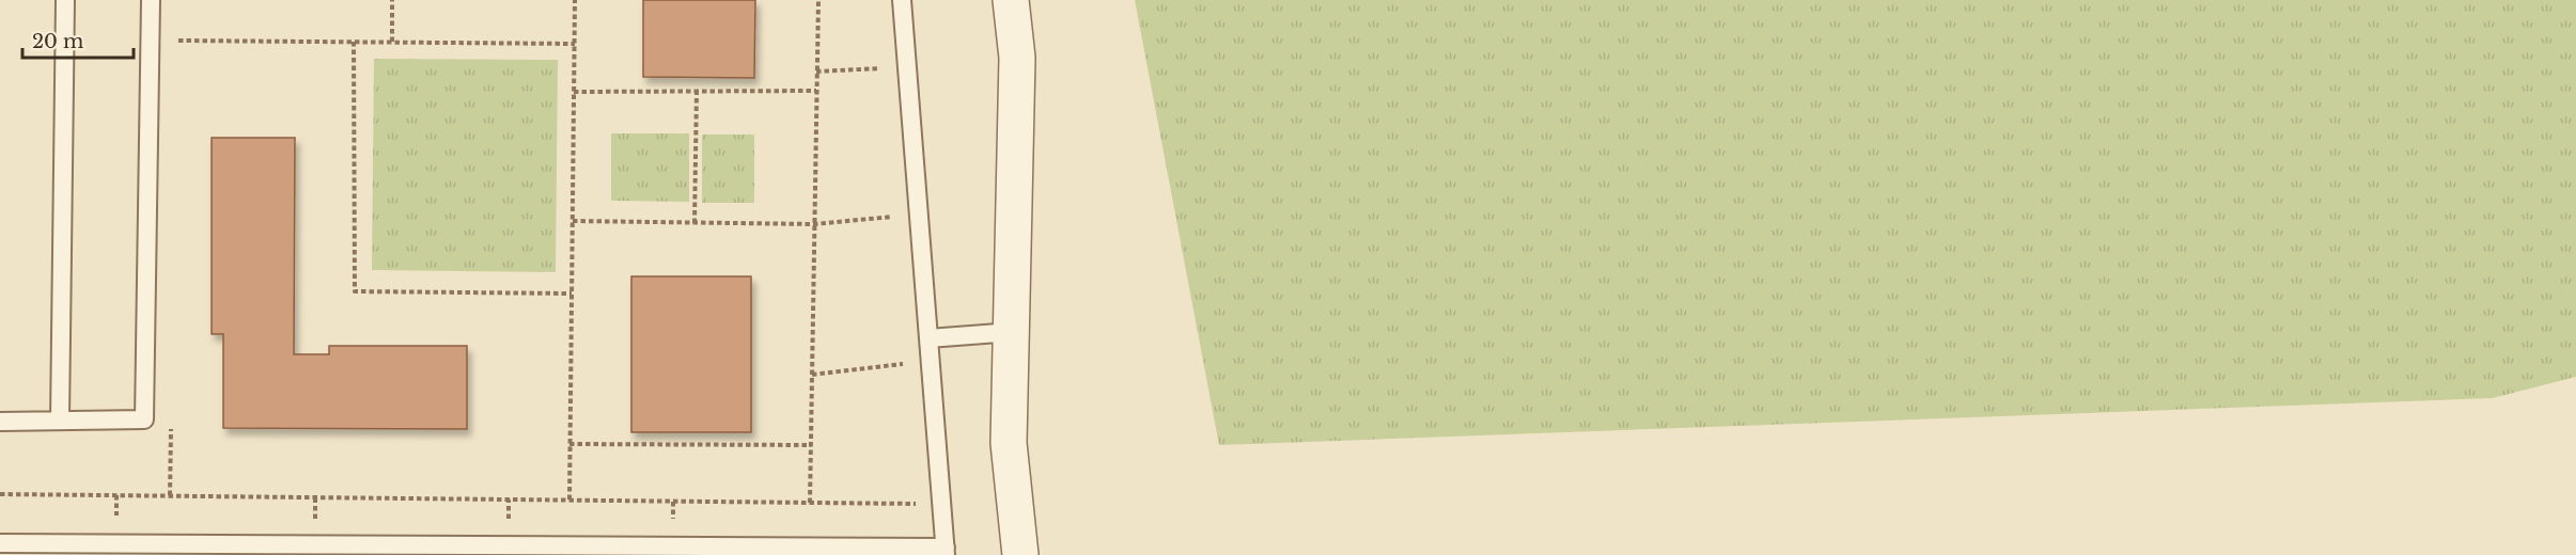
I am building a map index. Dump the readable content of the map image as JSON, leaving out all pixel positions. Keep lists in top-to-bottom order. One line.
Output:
{"scale_bar":"20 m"}
